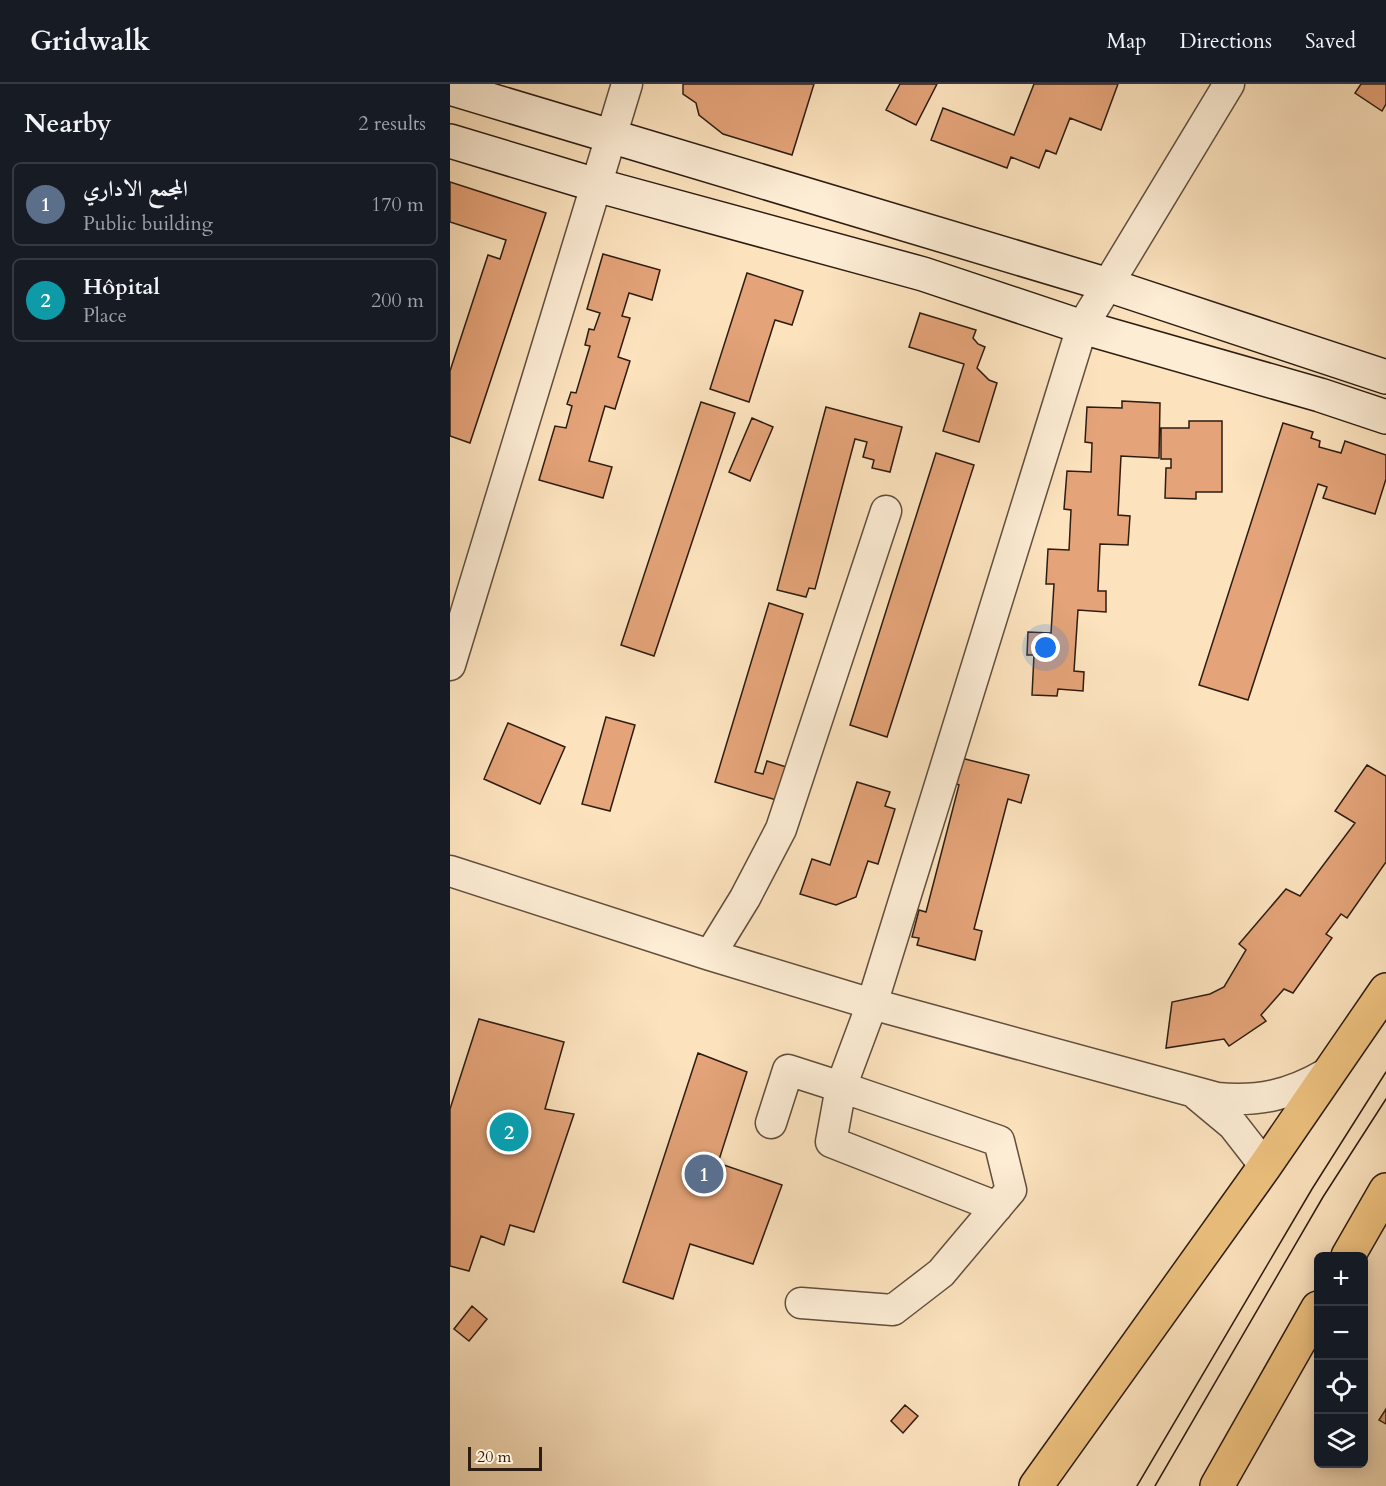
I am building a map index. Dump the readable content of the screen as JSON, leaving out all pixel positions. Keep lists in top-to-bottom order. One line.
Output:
{"scale_bar":"20 m","page":{"header":"Gridwalk","nav":["Map","Directions","Saved"],"heading":["Nearby","2 results"],"list":[{"mark":"1","name":"المجمع الاداري","note":"Public building","value":"170 m"},{"mark":"2","name":"Hôpital","note":"Place","value":"200 m"}],"pins":["2","1"],"map_buttons":["+","−"],"scale":"20 m"}}
